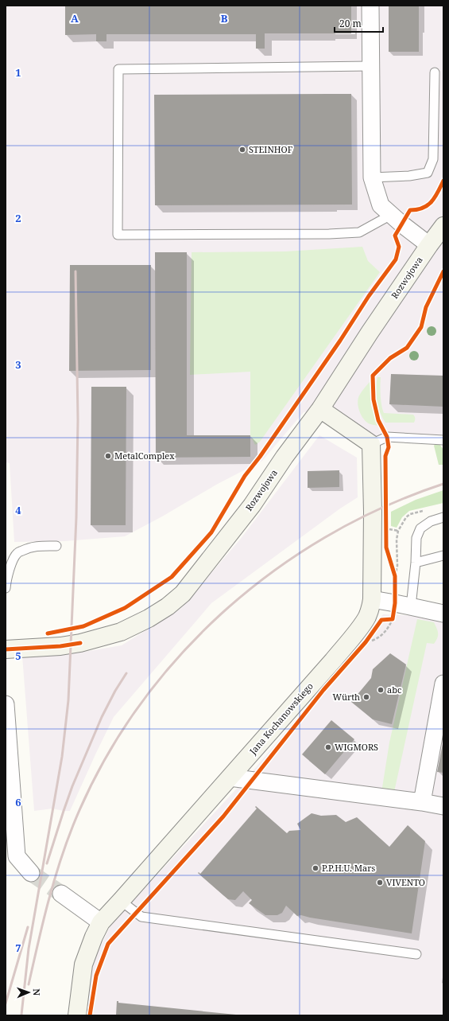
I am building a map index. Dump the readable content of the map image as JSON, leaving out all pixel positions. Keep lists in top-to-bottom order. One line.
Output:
{"streets":{"street":["Rozwojowa","Jana Kochanowskiego"]},"places":["STEINHOF","MetalComplex","abc","Würth","WIGMORS","P.P.H.U. Mars","VIVENTO"],"scale_bar":"20 m","north":"right","grid":{"columns":["A","B"],"rows":["1","2","3","4","5","6","7"]}}
